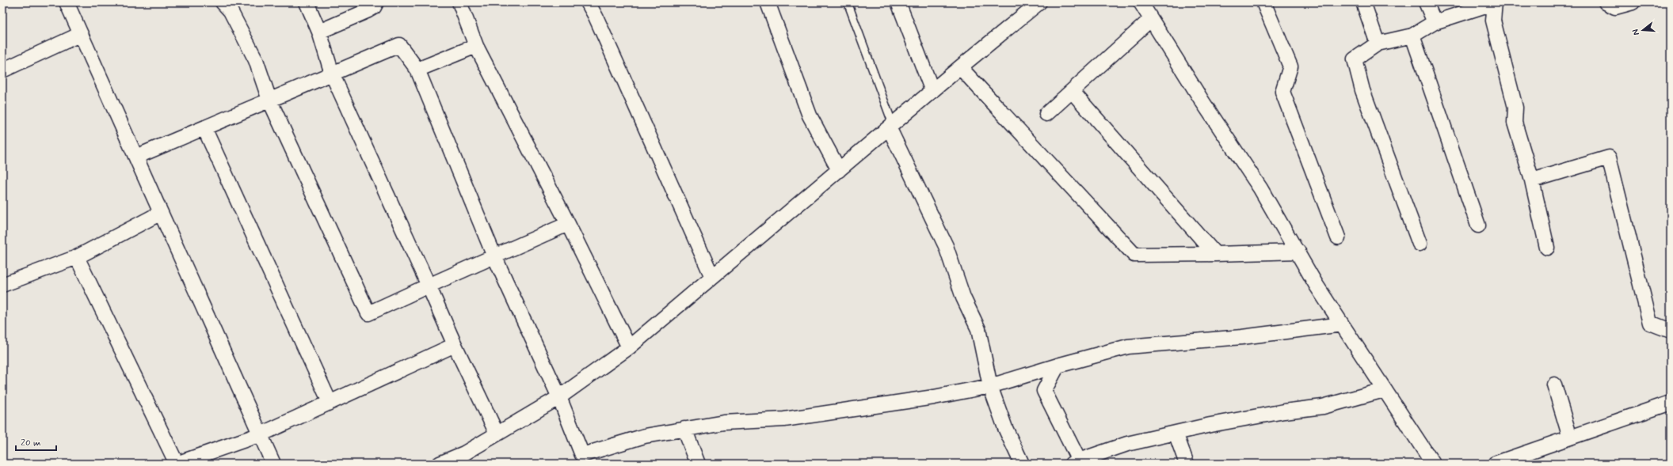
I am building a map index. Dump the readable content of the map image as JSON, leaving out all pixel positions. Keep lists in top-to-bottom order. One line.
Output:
{"scale_bar":"20 m","north":"left"}
